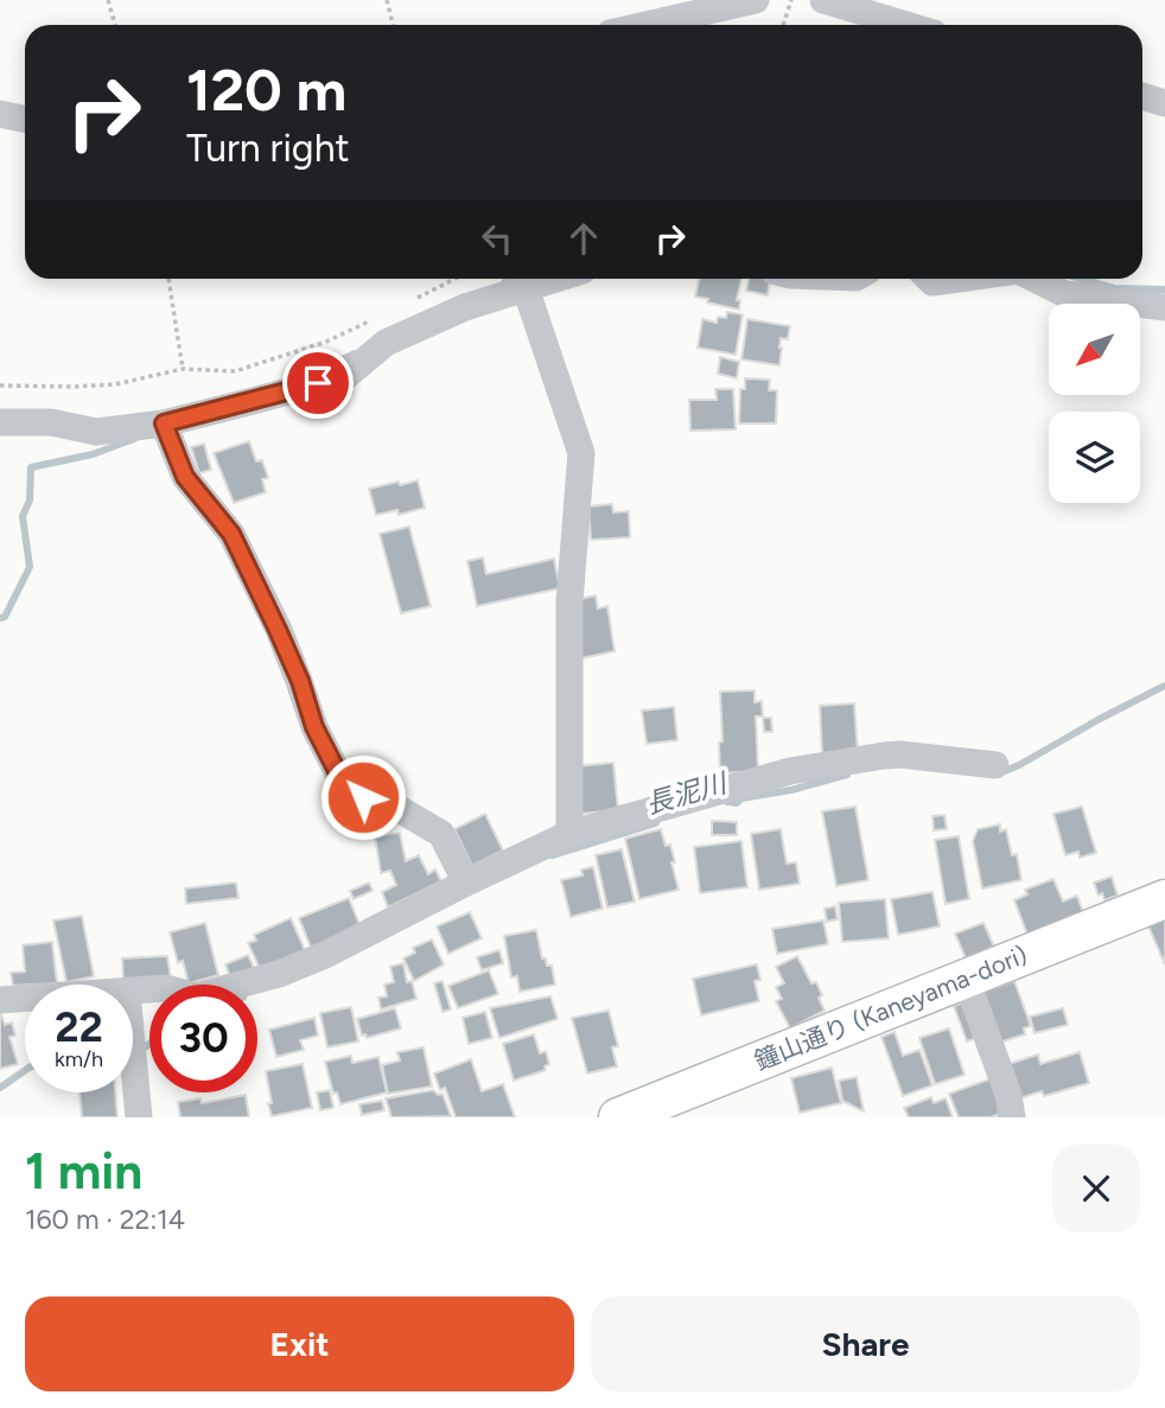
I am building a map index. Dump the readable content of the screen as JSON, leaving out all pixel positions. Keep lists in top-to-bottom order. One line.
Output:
{"streets":{"main road":["鐘山通り (Kaneyama-dori)"]},"water":["長泥川"],"north":"bottom left","page":{"turn":["120 m","Turn right"],"speed":"22 km/h","limit":"30","heading":["1 min","160 m · 22:14"],"buttons":["Exit","Share"]}}
